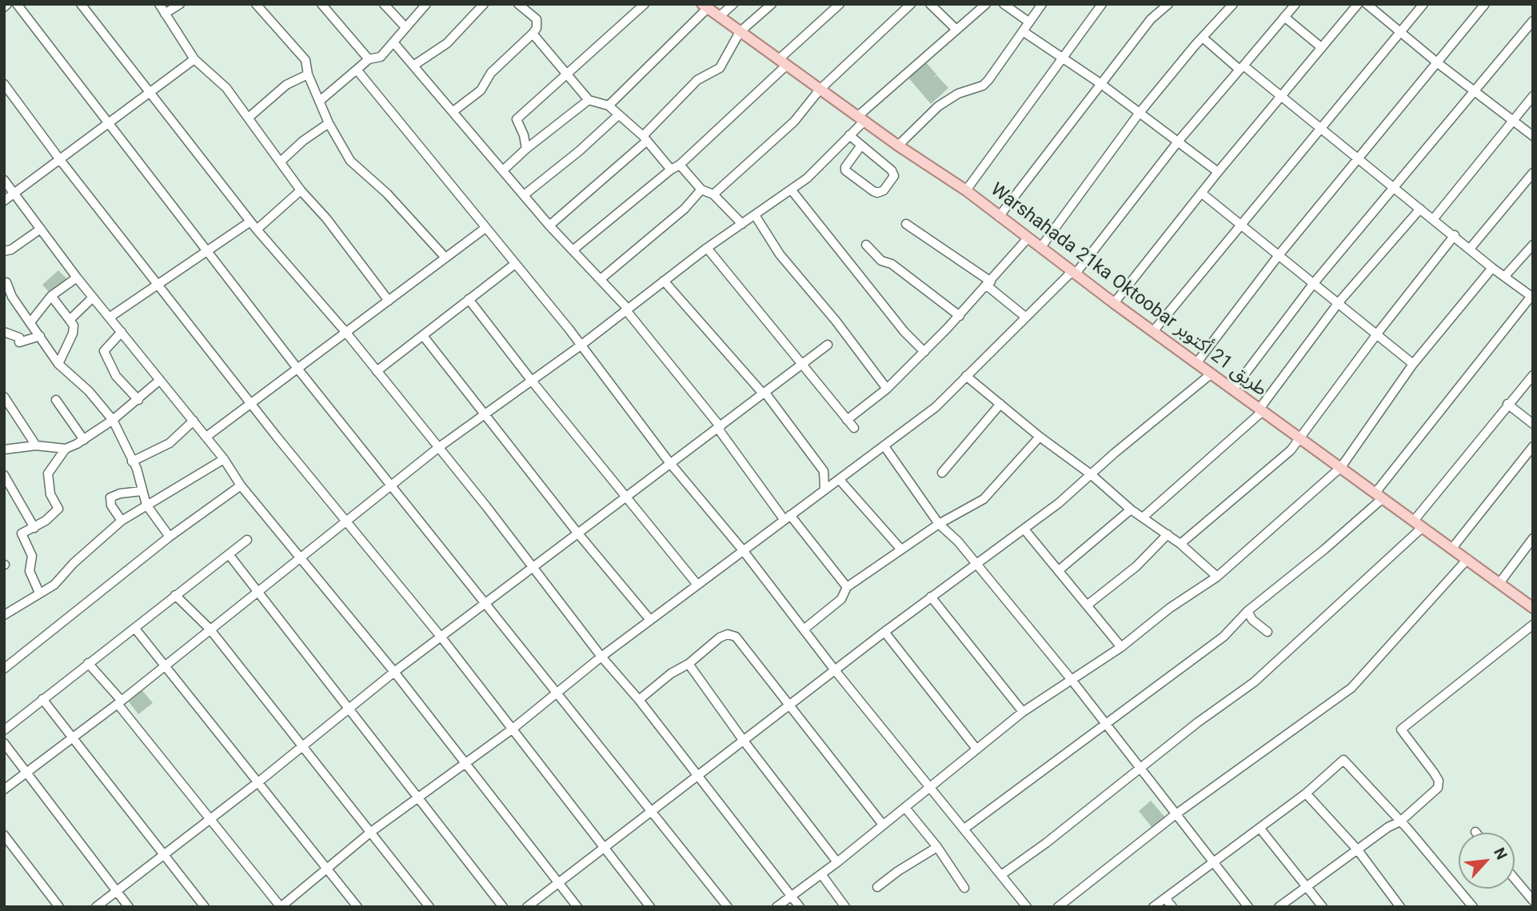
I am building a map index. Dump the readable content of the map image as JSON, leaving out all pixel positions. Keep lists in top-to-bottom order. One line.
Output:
{"streets":{"main road":["Warshahada 21ka Oktoobar طريق 21 أكتوبر"]},"north":"top right"}
